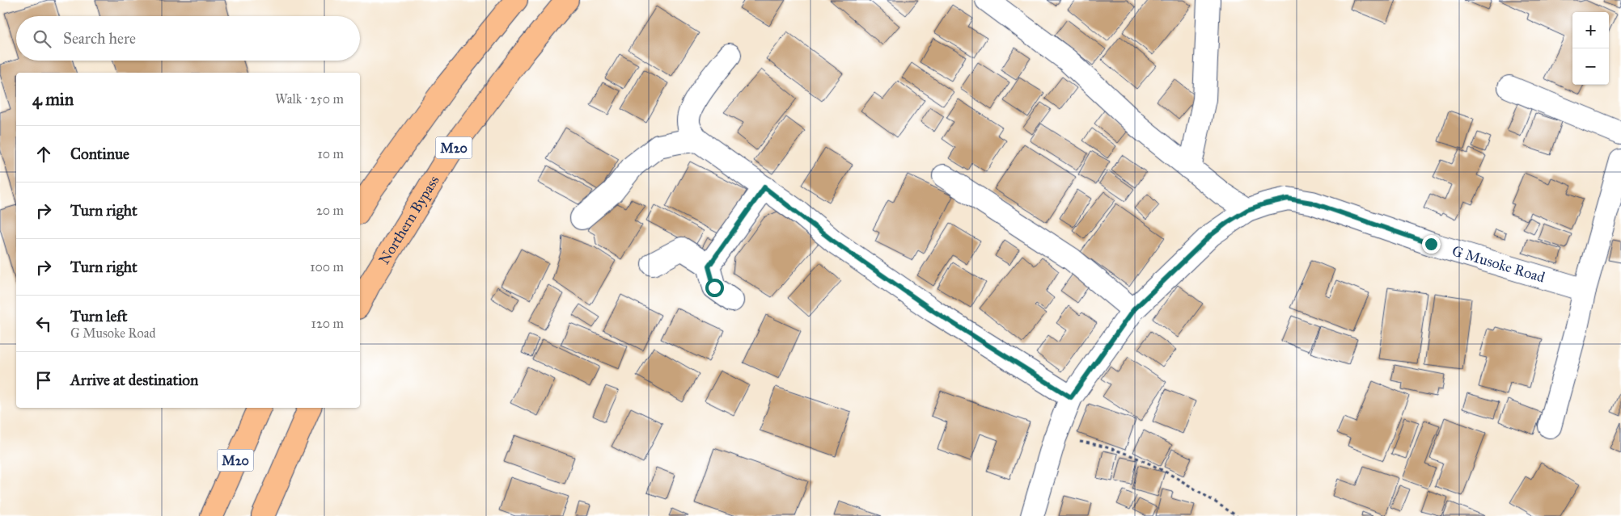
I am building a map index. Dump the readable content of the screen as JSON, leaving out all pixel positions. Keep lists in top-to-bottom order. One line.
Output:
{"streets":{"highway":["M20","Northern Bypass"],"street":["G Musoke Road"]},"page":{"map_buttons":["+","−"],"search":"Search here","heading":["4 min","Walk · 250 m"],"list":[["Continue","10 m"],["Turn right","20 m"],["Turn right","100 m"],["Turn left","G Musoke Road","120 m"],"Arrive at destination"]}}
